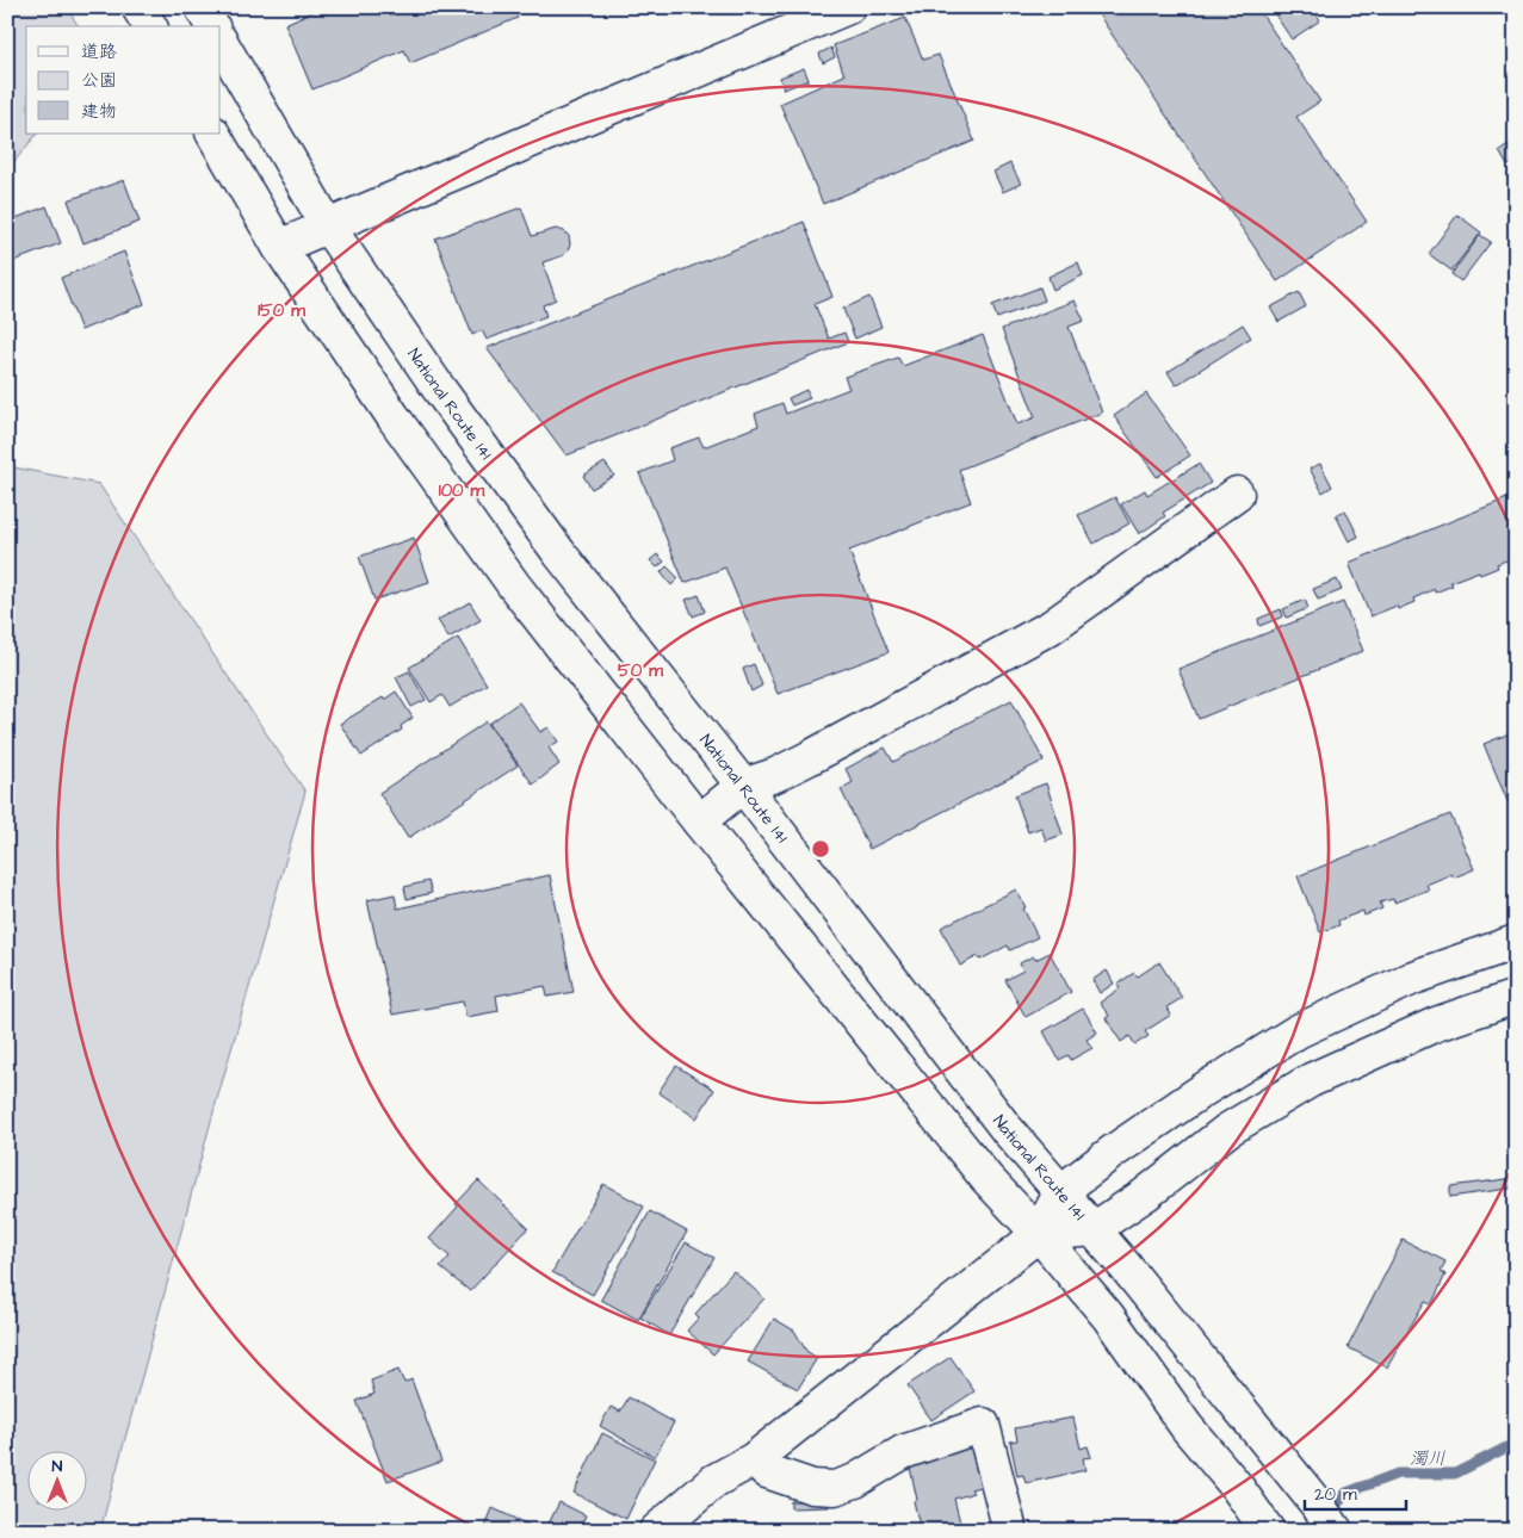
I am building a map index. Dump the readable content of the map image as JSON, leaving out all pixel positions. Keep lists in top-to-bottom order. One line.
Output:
{"streets":{"main road":["National Route 141"]},"water":["濁川"],"legend":["道路","公園","建物"],"scale_bar":"20 m","north":"top","rings":["150 m","100 m","50 m"]}
